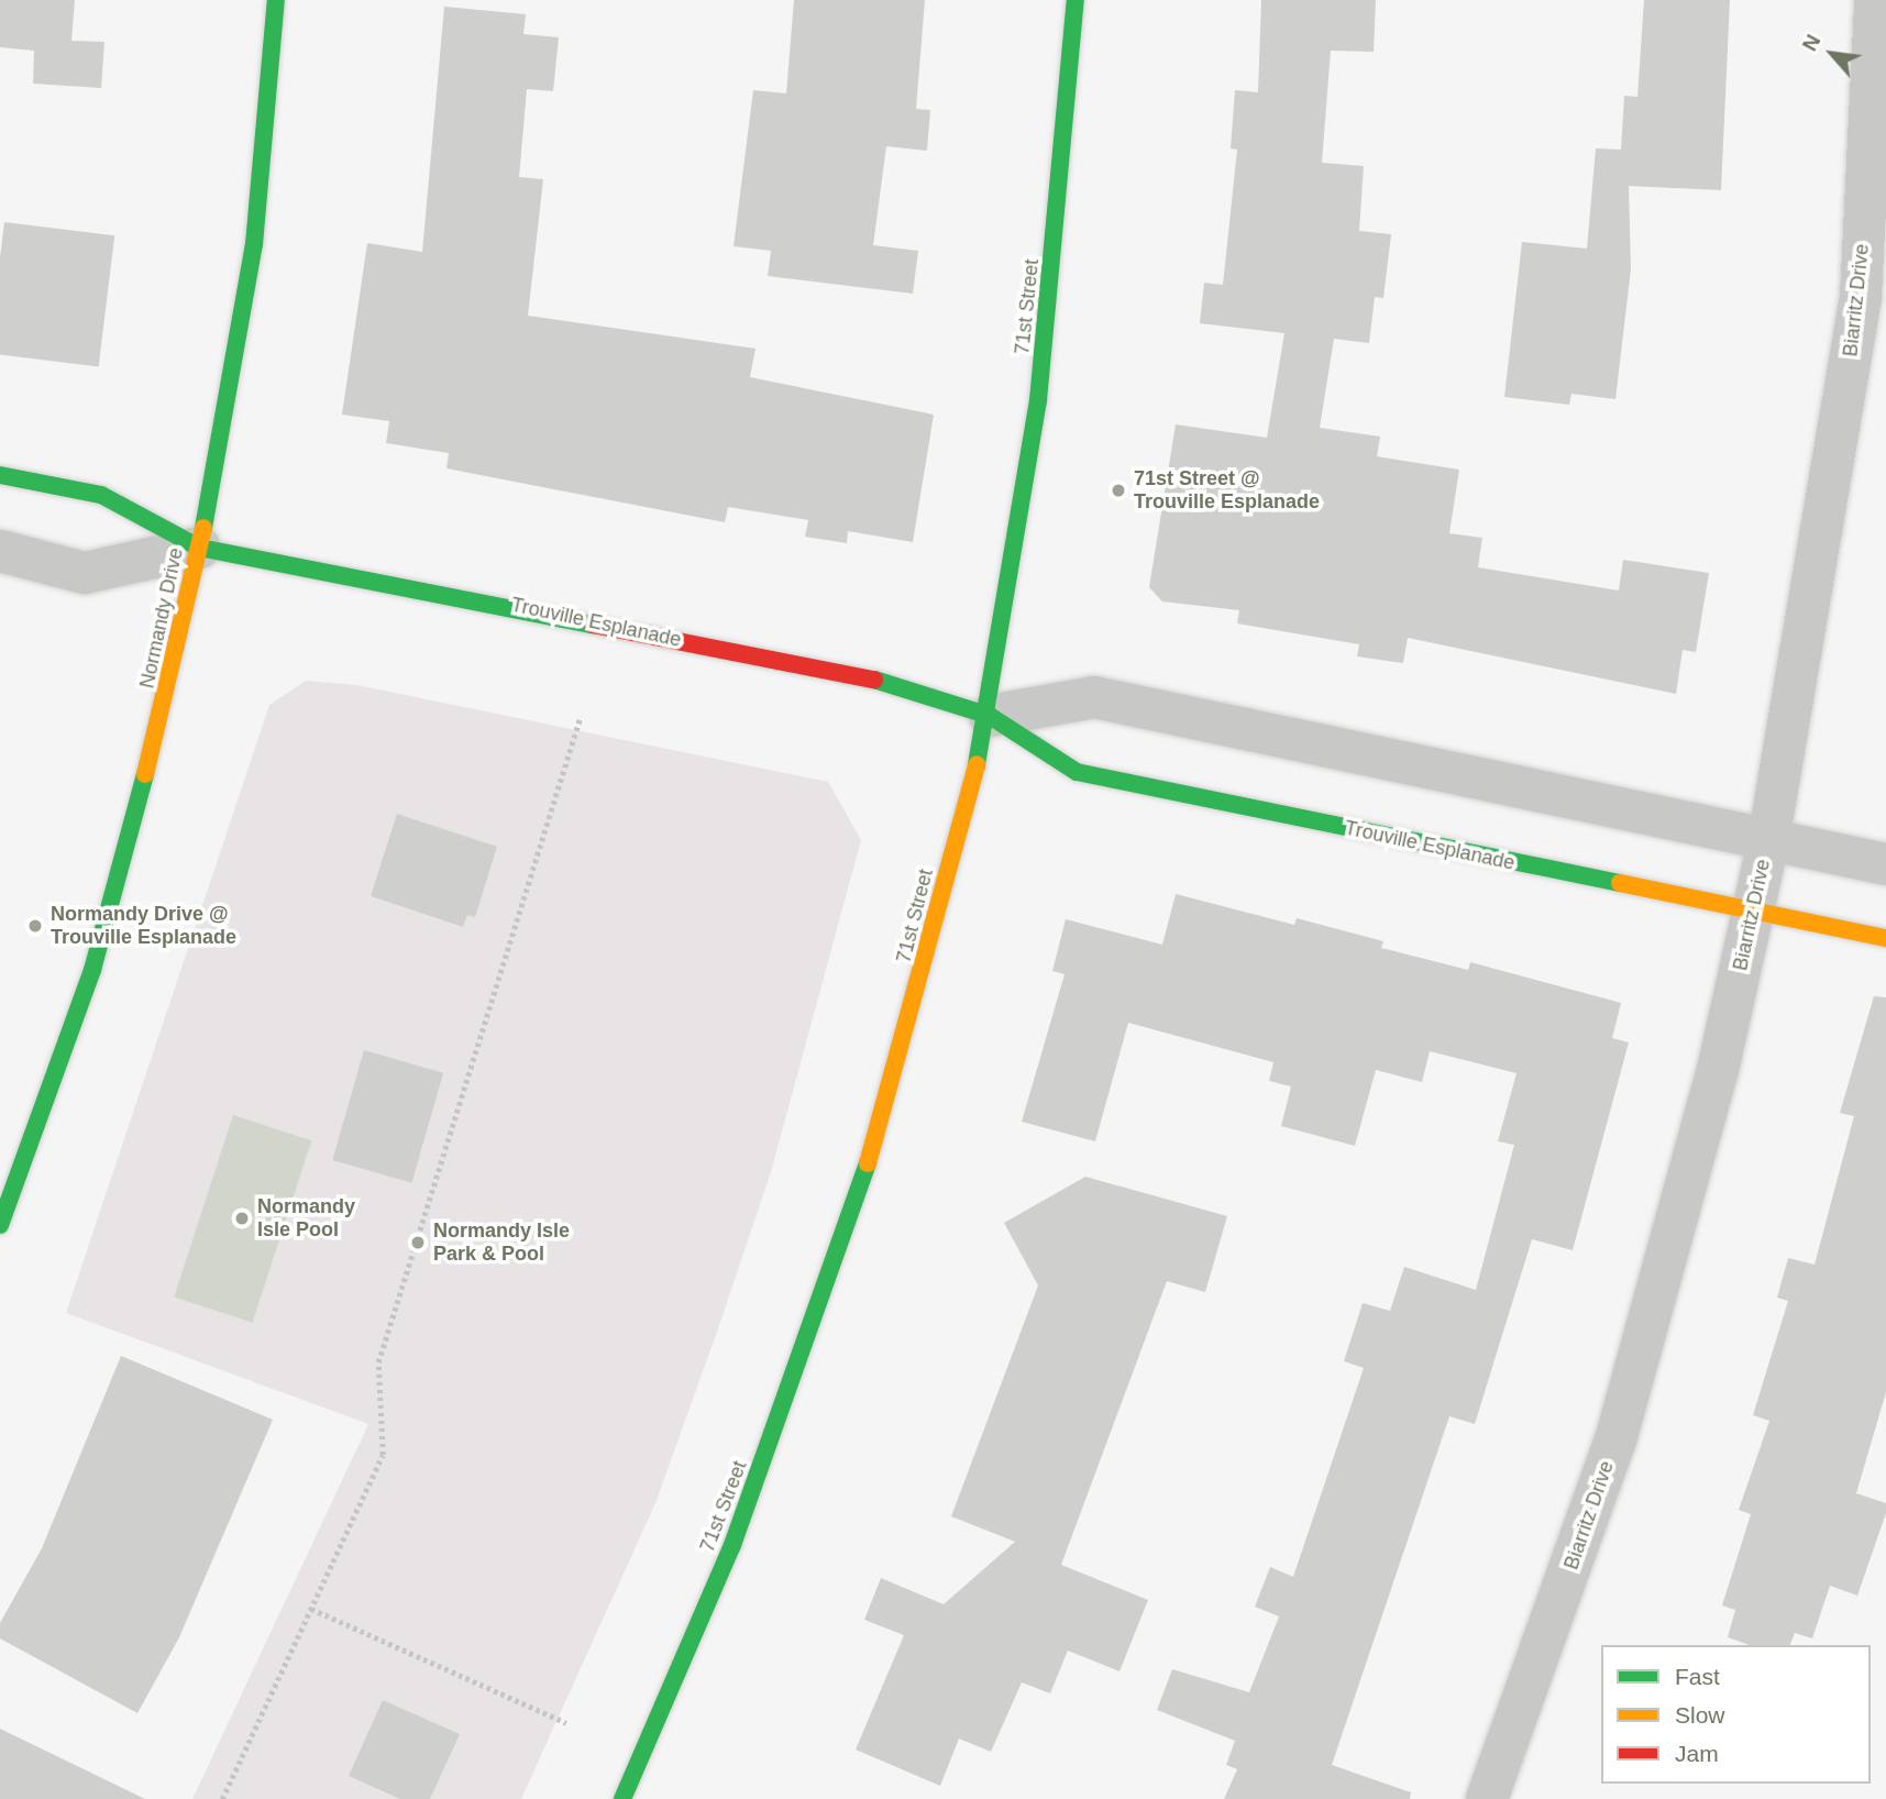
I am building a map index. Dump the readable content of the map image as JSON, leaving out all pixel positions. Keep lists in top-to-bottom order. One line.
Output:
{"streets":{"main road":["71st Street","Normandy Drive","Trouville Esplanade"],"street":["Biarritz Drive"]},"crossings":[["Biarritz Drive","Trouville Esplanade"],["71st Street","Trouville Esplanade"],["Normandy Drive","Trouville Esplanade"]],"places":["71st Street @ Trouville Esplanade","Normandy Drive @ Trouville Esplanade","Normandy Isle Pool","Normandy Isle Park & Pool"],"legend":["Fast","Slow","Jam"],"north":"top left"}
